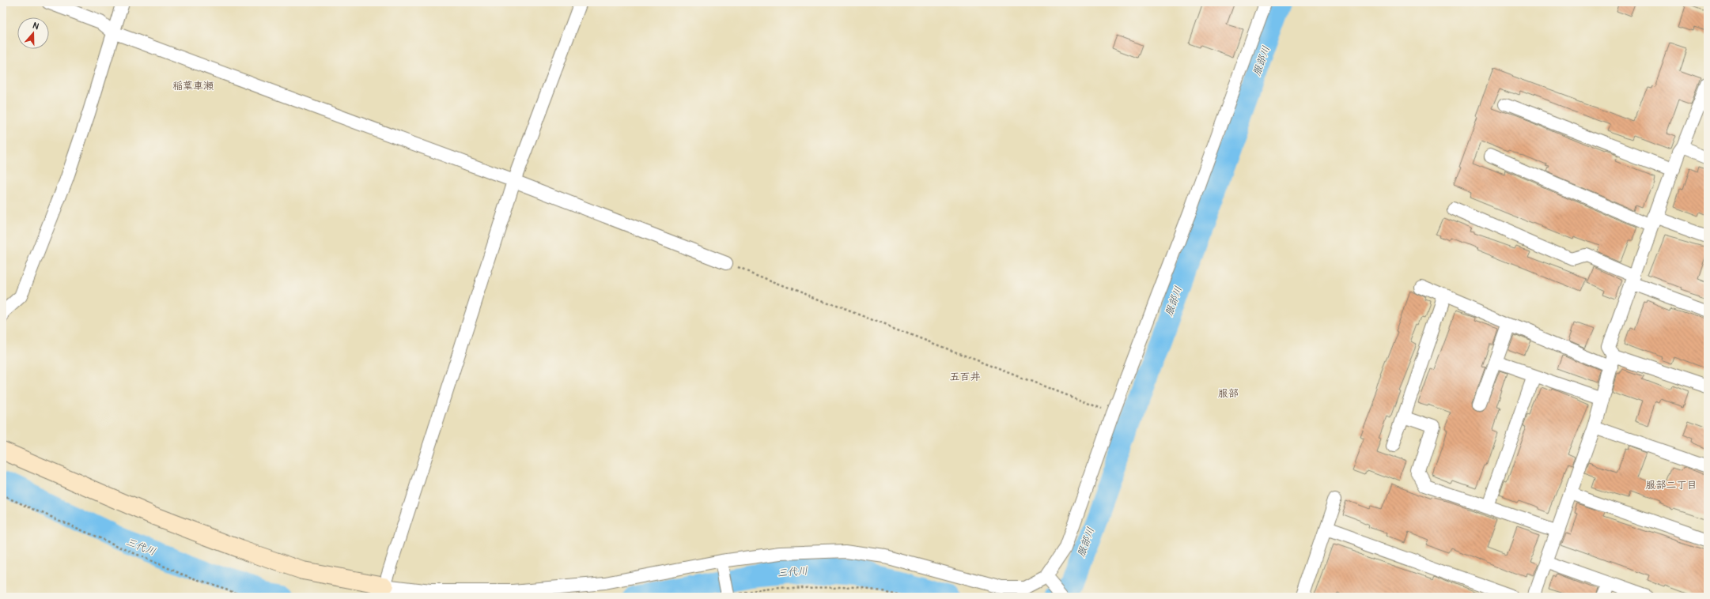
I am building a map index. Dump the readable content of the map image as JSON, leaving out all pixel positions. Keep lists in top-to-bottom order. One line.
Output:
{"districts":["稲葉車瀬","五百井","服部","服部二丁目"],"water":["服部川","三代川"],"north":"top"}
